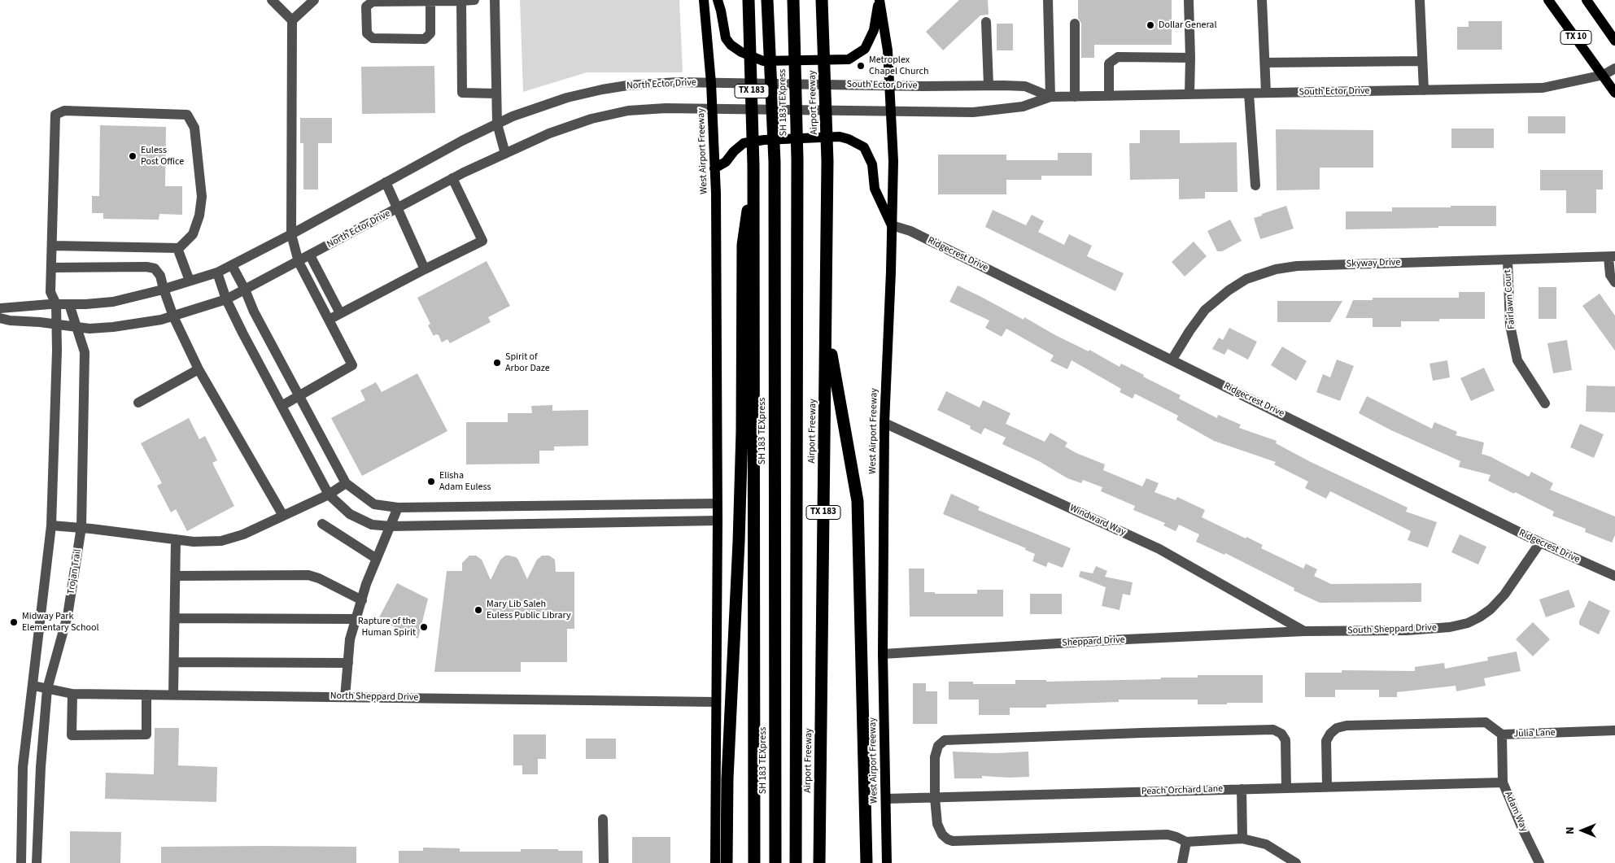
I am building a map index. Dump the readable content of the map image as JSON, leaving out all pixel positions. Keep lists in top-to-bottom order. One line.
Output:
{"streets":{"highway":["TX 183","SH 183 TEXpress","Airport Freeway"],"main road":["TX 10","West Airport Freeway"],"street":["North Ector Drive","South Ector Drive","Ridgecrest Drive","Skyway Drive","Fairlawn Court","Windward Way","Trojan Trail","South Sheppard Drive","Sheppard Drive","North Sheppard Drive","Julia Lane","Peach Orchard Lane","Adam Way"]},"crossings":[["TX 10","South Ector Drive"],["North Ector Drive","South Ector Drive"],["North Ector Drive","West Airport Freeway"],["North Ector Drive","Trojan Trail"],["South Ector Drive","West Airport Freeway"],["West Airport Freeway","Ridgecrest Drive"],["West Airport Freeway","Windward Way"],["West Airport Freeway","Sheppard Drive"],["West Airport Freeway","North Sheppard Drive"],["West Airport Freeway","Peach Orchard Lane"],["Ridgecrest Drive","Skyway Drive"],["Ridgecrest Drive","South Sheppard Drive"],["Skyway Drive","Fairlawn Court"],["Windward Way","South Sheppard Drive"],["Windward Way","Sheppard Drive"],["Trojan Trail","North Sheppard Drive"],["South Sheppard Drive","Sheppard Drive"],["Julia Lane","Adam Way"],["Peach Orchard Lane","Adam Way"]],"places":["Dollar General","Metroplex Chapel Church","Euless Post Office","Spirit of Arbor Daze","Elisha Adam Euless","Mary Lib Saleh Euless Public Library","Midway Park Elementary School","Rapture of the Human Spirit"],"north":"left"}
